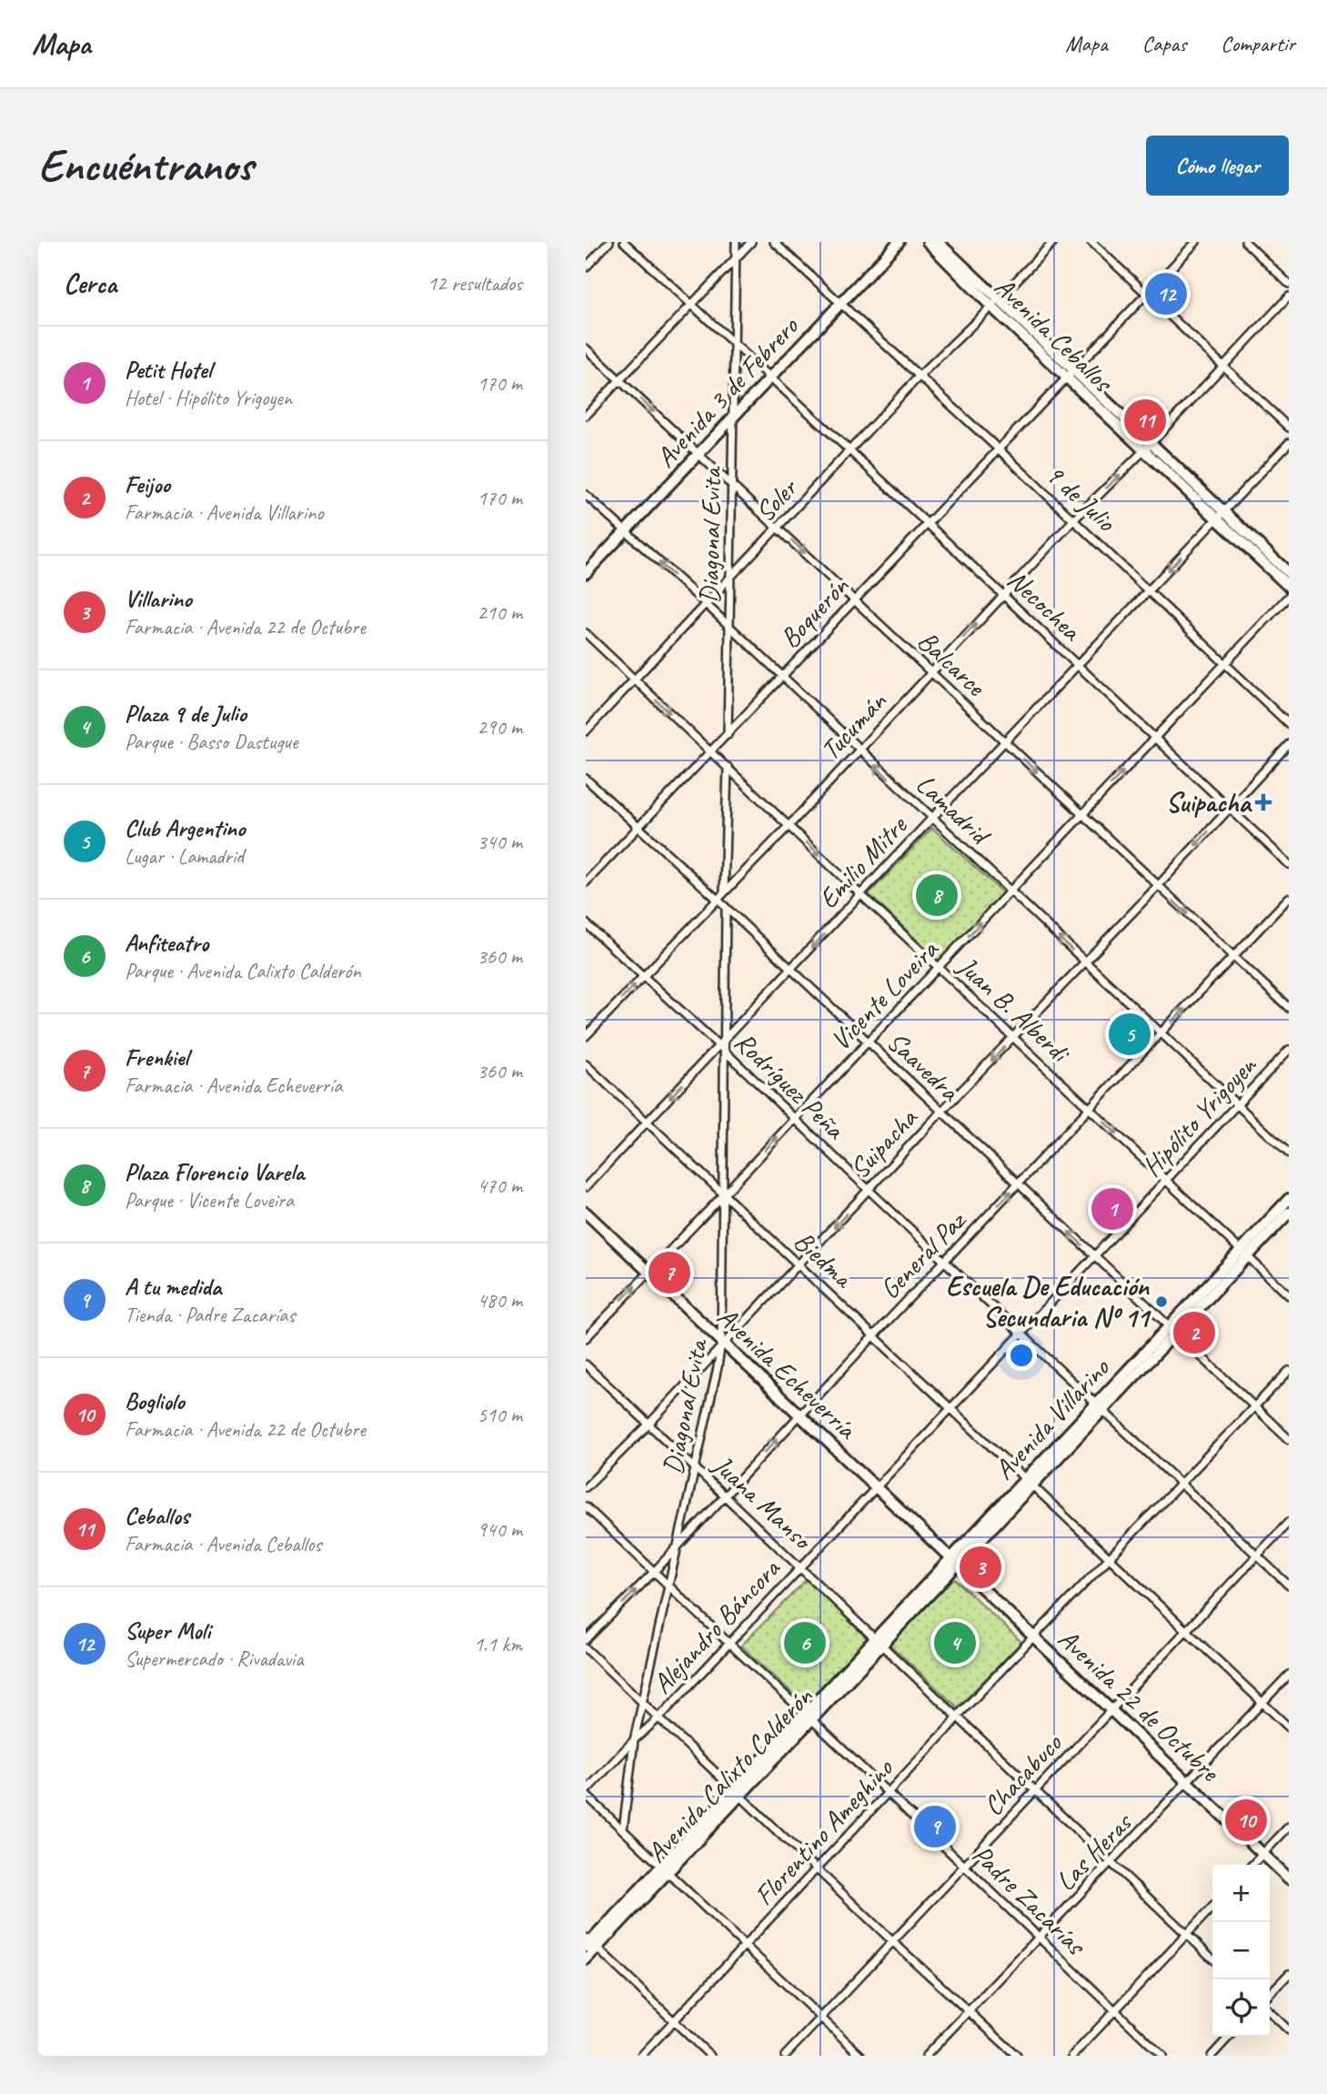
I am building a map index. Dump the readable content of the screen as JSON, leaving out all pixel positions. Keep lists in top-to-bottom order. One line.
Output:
{"streets":{"main road":["Avenida Ceballos","Avenida 3 de Febrero","Avenida Echeverría","Avenida Villarino","Avenida 22 de Octubre","Avenida Calixto Calderón"],"street":["9 de Julio","Soler","Diagonal Evita","Necochea","Boquerón","Balcarce","Tucumán","Lamadrid","Emilio Mitre","Vicente Loveira","Juan B. Alberdi","Saavedra","Rodríguez Peña","Hipólito Yrigoyen","Suipacha","General Paz","Biedma","Juana Manso","Alejandro Báncora","Chacabuco","Florentino Ameghino","Las Heras","Padre Zacarías"]},"crossings":[["Avenida Ceballos","Soler"],["Avenida Ceballos","Boquerón"],["Avenida Ceballos","Tucumán"],["Avenida Ceballos","Emilio Mitre"],["Avenida 3 de Febrero","9 de Julio"],["Avenida 3 de Febrero","Diagonal Evita"],["Avenida 3 de Febrero","Necochea"],["Avenida 3 de Febrero","Balcarce"],["Avenida 3 de Febrero","Lamadrid"],["9 de Julio","Soler"],["9 de Julio","Boquerón"],["9 de Julio","Tucumán"],["9 de Julio","Emilio Mitre"],["9 de Julio","Vicente Loveira"],["Soler","Diagonal Evita"],["Soler","Necochea"],["Soler","Balcarce"],["Soler","Lamadrid"],["Soler","Juan B. Alberdi"],["Diagonal Evita","Necochea"],["Diagonal Evita","Boquerón"],["Diagonal Evita","Balcarce"],["Diagonal Evita","Lamadrid"],["Diagonal Evita","Emilio Mitre"],["Diagonal Evita","Vicente Loveira"],["Diagonal Evita","Saavedra"],["Diagonal Evita","Rodríguez Peña"],["Diagonal Evita","Suipacha"],["Diagonal Evita","General Paz"],["Diagonal Evita","Biedma"],["Diagonal Evita","Avenida Echeverría"],["Diagonal Evita","Juana Manso"],["Diagonal Evita","Alejandro Báncora"],["Diagonal Evita","Padre Zacarías"],["Necochea","Boquerón"],["Necochea","Tucumán"],["Necochea","Emilio Mitre"],["Necochea","Vicente Loveira"],["Necochea","Suipacha"],["Boquerón","Balcarce"],["Boquerón","Lamadrid"],["Boquerón","Juan B. Alberdi"],["Boquerón","Saavedra"],["Balcarce","Tucumán"],["Balcarce","Emilio Mitre"],["Balcarce","Vicente Loveira"],["Balcarce","Suipacha"],["Balcarce","General Paz"],["Tucumán","Lamadrid"],["Tucumán","Juan B. Alberdi"],["Tucumán","Saavedra"],["Tucumán","Rodríguez Peña"],["Lamadrid","Emilio Mitre"],["Lamadrid","Vicente Loveira"],["Lamadrid","Hipólito Yrigoyen"],["Lamadrid","Suipacha"],["Lamadrid","General Paz"],["Emilio Mitre","Juan B. Alberdi"],["Emilio Mitre","Saavedra"],["Emilio Mitre","Rodríguez Peña"],["Emilio Mitre","Biedma"],["Vicente Loveira","Juan B. Alberdi"],["Vicente Loveira","Saavedra"],["Vicente Loveira","Rodríguez Peña"],["Vicente Loveira","Biedma"],["Vicente Loveira","Avenida Echeverría"],["Juan B. Alberdi","Hipólito Yrigoyen"],["Juan B. Alberdi","Suipacha"],["Juan B. Alberdi","General Paz"],["Juan B. Alberdi","Avenida Villarino"],["Saavedra","Hipólito Yrigoyen"],["Saavedra","Suipacha"],["Saavedra","General Paz"],["Saavedra","Avenida Villarino"],["Saavedra","Florentino Ameghino"],["Rodríguez Peña","Hipólito Yrigoyen"],["Rodríguez Peña","Suipacha"],["Rodríguez Peña","General Paz"],["Rodríguez Peña","Avenida Villarino"],["Rodríguez Peña","Chacabuco"],["Rodríguez Peña","Florentino Ameghino"],["Hipólito Yrigoyen","Biedma"],["Hipólito Yrigoyen","Avenida Echeverría"],["Hipólito Yrigoyen","Alejandro Báncora"],["Suipacha","Biedma"],["Suipacha","Avenida Echeverría"],["Suipacha","Juana Manso"],["General Paz","Biedma"],["General Paz","Avenida Echeverría"],["General Paz","Juana Manso"],["General Paz","Padre Zacarías"],["Biedma","Avenida Villarino"],["Biedma","Chacabuco"],["Biedma","Florentino Ameghino"],["Biedma","Las Heras"],["Avenida Echeverría","Avenida Villarino"],["Avenida Echeverría","Alejandro Báncora"],["Avenida Echeverría","Avenida 22 de Octubre"],["Avenida Echeverría","Avenida Calixto Calderón"],["Avenida Villarino","Avenida 22 de Octubre"],["Avenida Villarino","Avenida Calixto Calderón"],["Juana Manso","Alejandro Báncora"],["Juana Manso","Avenida Calixto Calderón"],["Juana Manso","Chacabuco"],["Juana Manso","Florentino Ameghino"],["Juana Manso","Las Heras"],["Alejandro Báncora","Padre Zacarías"],["Avenida 22 de Octubre","Avenida Calixto Calderón"],["Avenida 22 de Octubre","Chacabuco"],["Avenida 22 de Octubre","Florentino Ameghino"],["Avenida 22 de Octubre","Las Heras"],["Avenida Calixto Calderón","Padre Zacarías"],["Chacabuco","Padre Zacarías"],["Florentino Ameghino","Padre Zacarías"],["Las Heras","Padre Zacarías"]],"one_way":["Balcarce","Vicente Loveira","General Paz"],"places":{"health":["Suipacha"],"other":["Escuela De Educación Secundaria Nº 11"]},"page":{"header":"Mapa","nav":["Mapa","Capas","Compartir"],"buttons":"Cómo llegar","title":"Encuéntranos","heading":["Cerca","12 resultados"],"pins":["12","11","8","5","1","7","2","3","4","6","10","9"],"list":[{"mark":"1","name":"Petit Hotel","note":"Hotel · Hipólito Yrigoyen","value":"170 m"},{"mark":"2","name":"Feijoo","note":"Farmacia · Avenida Villarino","value":"170 m"},{"mark":"3","name":"Villarino","note":"Farmacia · Avenida 22 de Octubre","value":"210 m"},{"mark":"4","name":"Plaza 9 de Julio","note":"Parque · Basso Dastugue","value":"290 m"},{"mark":"5","name":"Club Argentino","note":"Lugar · Lamadrid","value":"340 m"},{"mark":"6","name":"Anfiteatro","note":"Parque · Avenida Calixto Calderón","value":"360 m"},{"mark":"7","name":"Frenkiel","note":"Farmacia · Avenida Echeverría","value":"360 m"},{"mark":"8","name":"Plaza Florencio Varela","note":"Parque · Vicente Loveira","value":"470 m"},{"mark":"9","name":"A tu medida","note":"Tienda · Padre Zacarías","value":"480 m"},{"mark":"10","name":"Bogliolo","note":"Farmacia · Avenida 22 de Octubre","value":"510 m"},{"mark":"11","name":"Ceballos","note":"Farmacia · Avenida Ceballos","value":"940 m"},{"mark":"12","name":"Super Moli","note":"Supermercado · Rivadavia","value":"1.1 km"}],"map_buttons":["+","−"]}}
